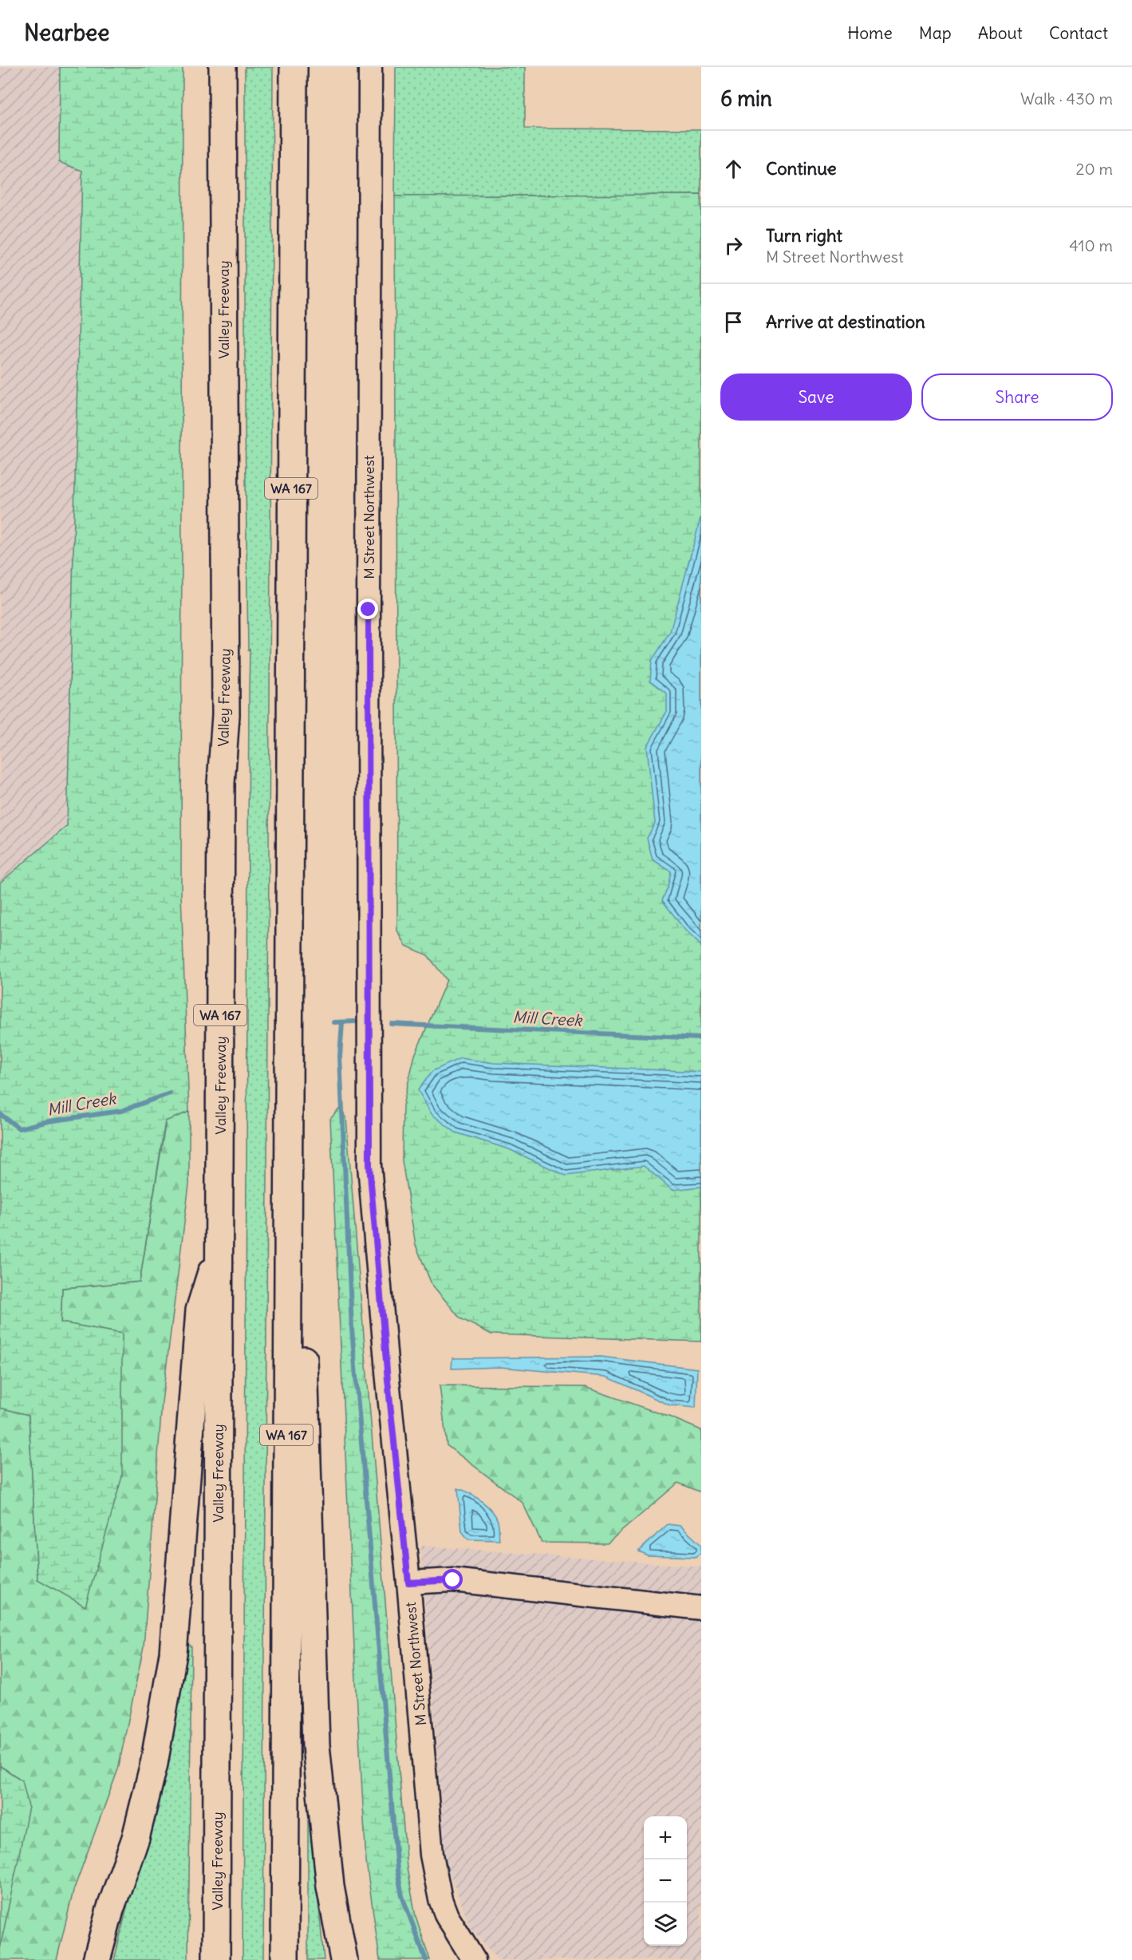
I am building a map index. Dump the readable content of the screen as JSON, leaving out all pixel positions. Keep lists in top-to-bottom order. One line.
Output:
{"streets":{"highway":["Valley Freeway","WA 167"],"street":["M Street Northwest"]},"water":["Mill Creek"],"page":{"header":"Nearbee","nav":["Home","Map","About","Contact"],"heading":["6 min","Walk · 430 m"],"list":[["Continue","20 m"],["Turn right","M Street Northwest","410 m"],"Arrive at destination"],"buttons":["Save","Share"],"map_buttons":["+","−"]}}
